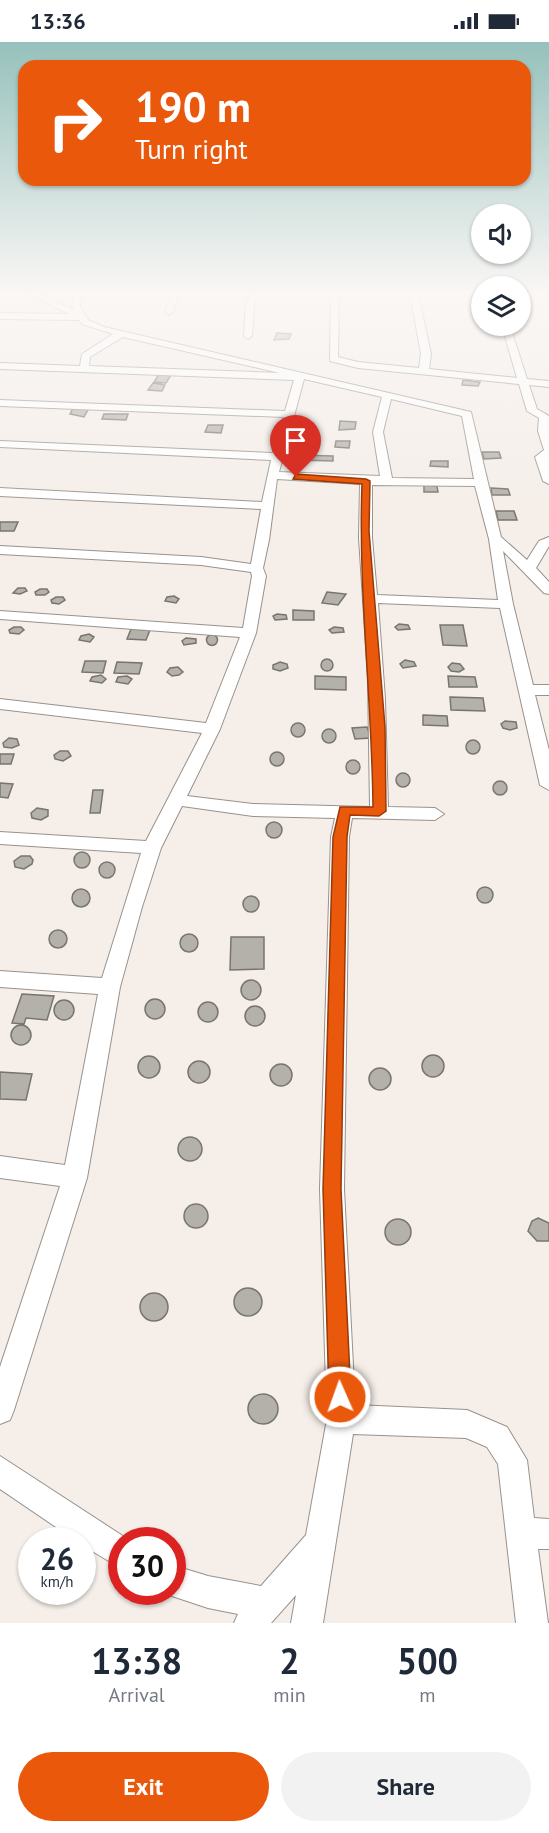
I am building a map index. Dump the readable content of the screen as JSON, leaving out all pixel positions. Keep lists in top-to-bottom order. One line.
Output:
{"page":{"status":"13:36","turn":["190 m","Turn right"],"speed":"26 km/h","limit":"30","eta":["13:38","Arrival","2","min","500","m"],"buttons":["Exit","Share"]}}
